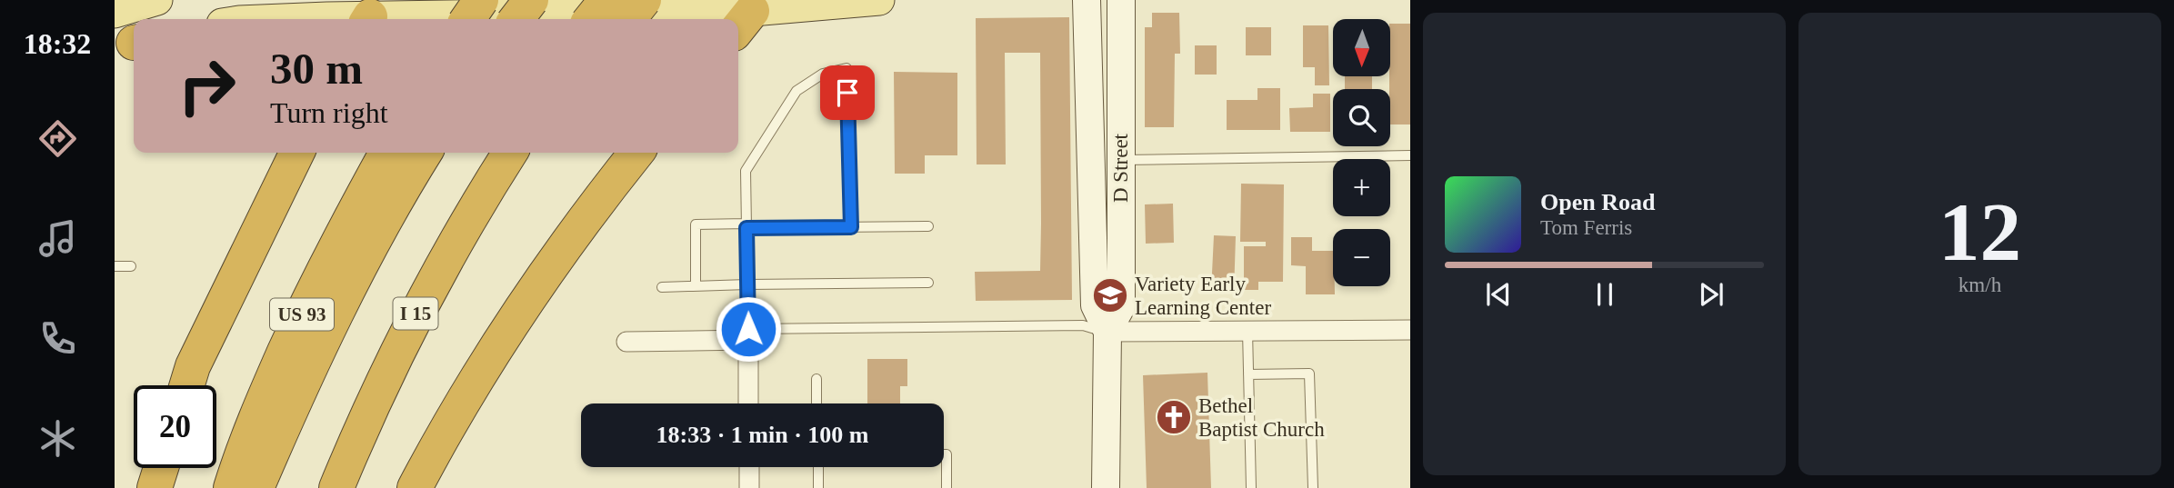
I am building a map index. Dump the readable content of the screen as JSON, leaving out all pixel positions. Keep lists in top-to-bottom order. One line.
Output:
{"streets":{"highway":["I 15","US 93"],"street":["D Street"]},"places":{"school or university":["Variety Early Learning Center"],"church":["Bethel Baptist Church"]},"north":"bottom","page":{"tabs":"18:32","tile":["12","km/h"],"map_buttons":["+","−"],"turn":["30 m","Turn right"],"song":["Open Road","Tom Ferris"],"limit":"20","trip":"18:33 · 1 min · 100 m"}}
